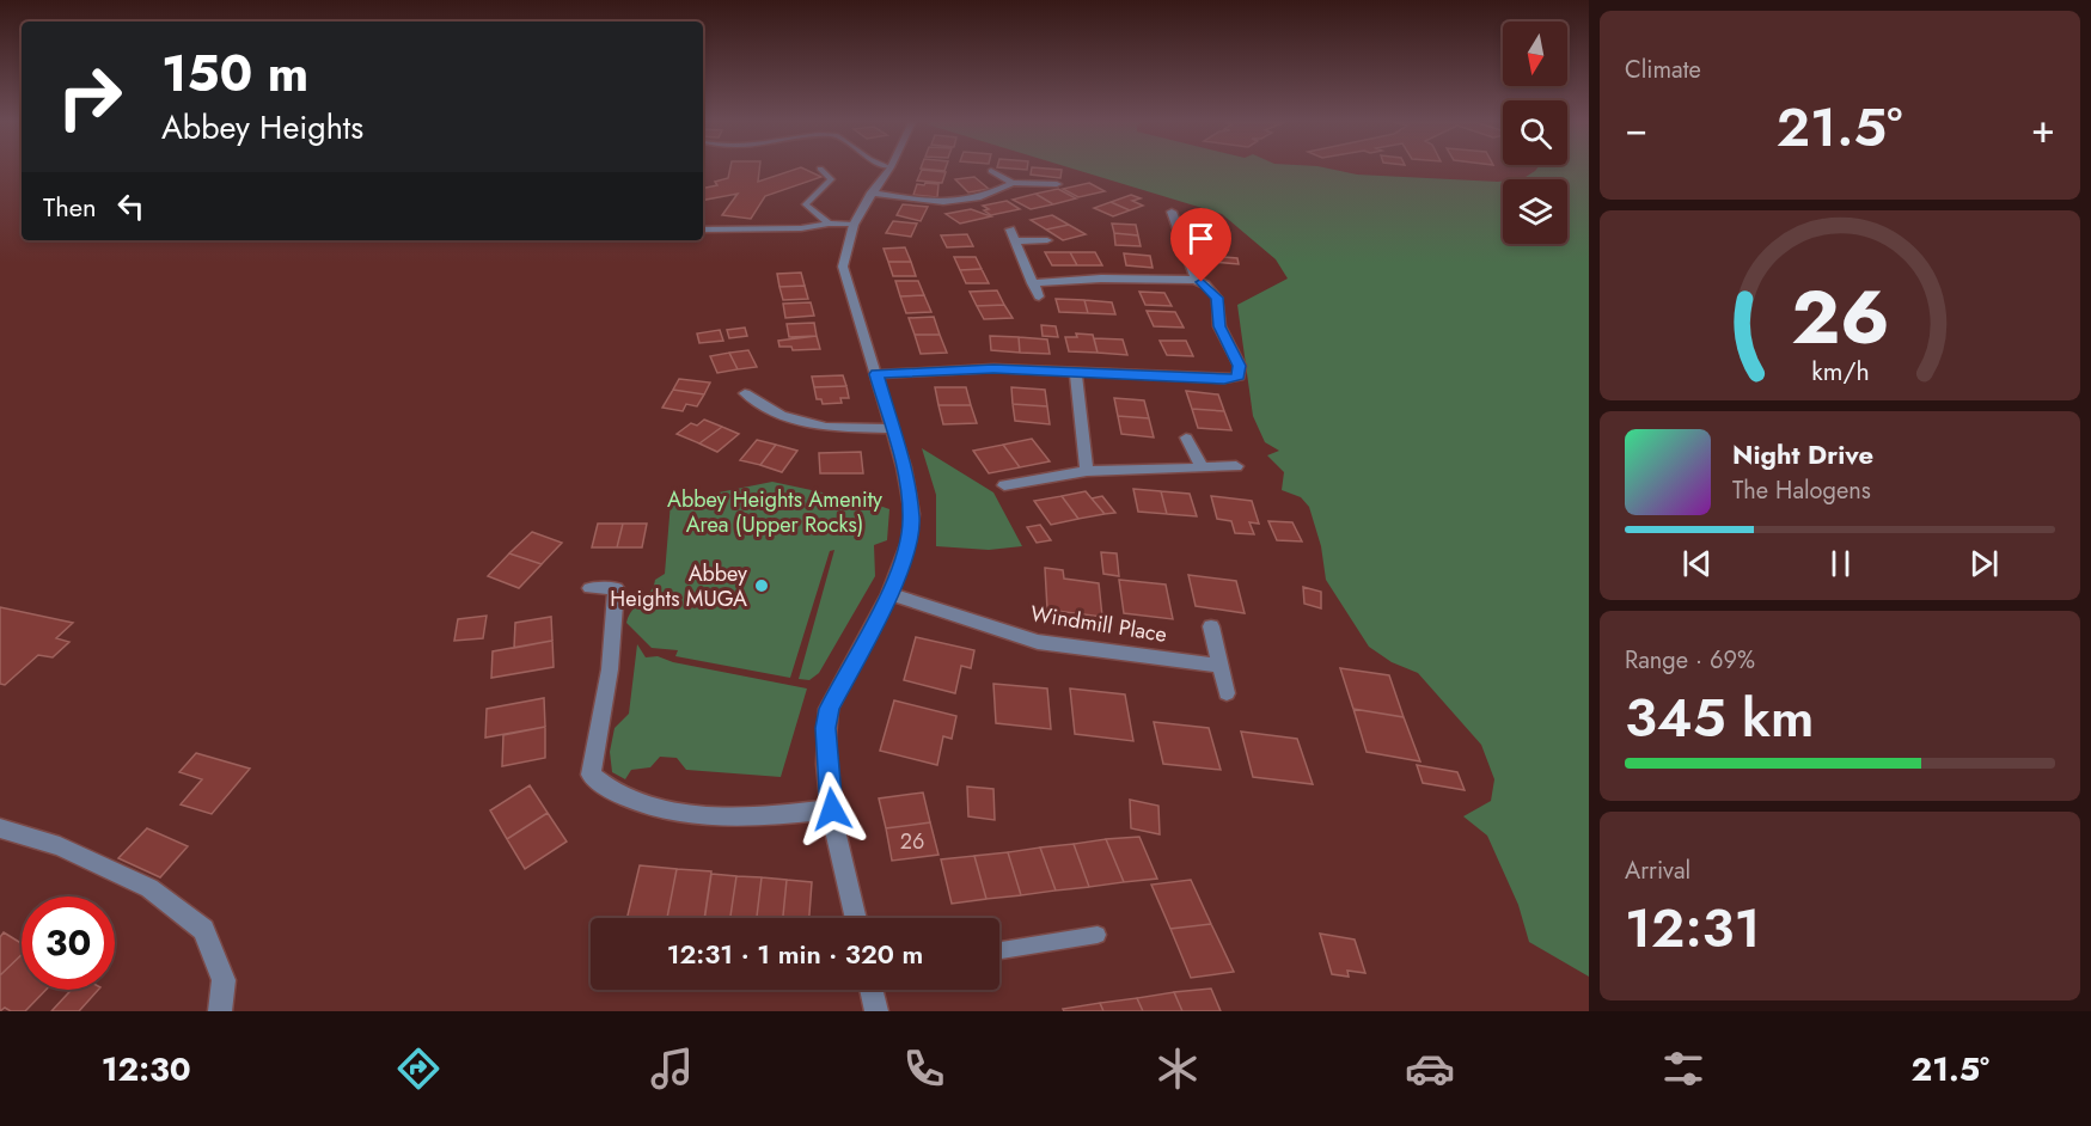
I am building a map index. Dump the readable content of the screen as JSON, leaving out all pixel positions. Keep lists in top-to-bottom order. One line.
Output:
{"streets":{"street":["Windmill Place"]},"parks":["Abbey Heights Amenity Area (Upper Rocks)"],"places":["Abbey Heights MUGA"],"house_numbers":["26"],"north":"bottom","page":{"tile":["Climate",["Range · 69%","345 km"],["Arrival","12:31"]],"turn":["150 m","Abbey Heights"],"heat":["−","21.5°","+"],"then":"Then","song":["Night Drive","The Halogens"],"limit":"30","trip":"12:31 · 1 min · 320 m","tabs":["12:30","21.5°"],"gauge":["26","km/h"]}}
